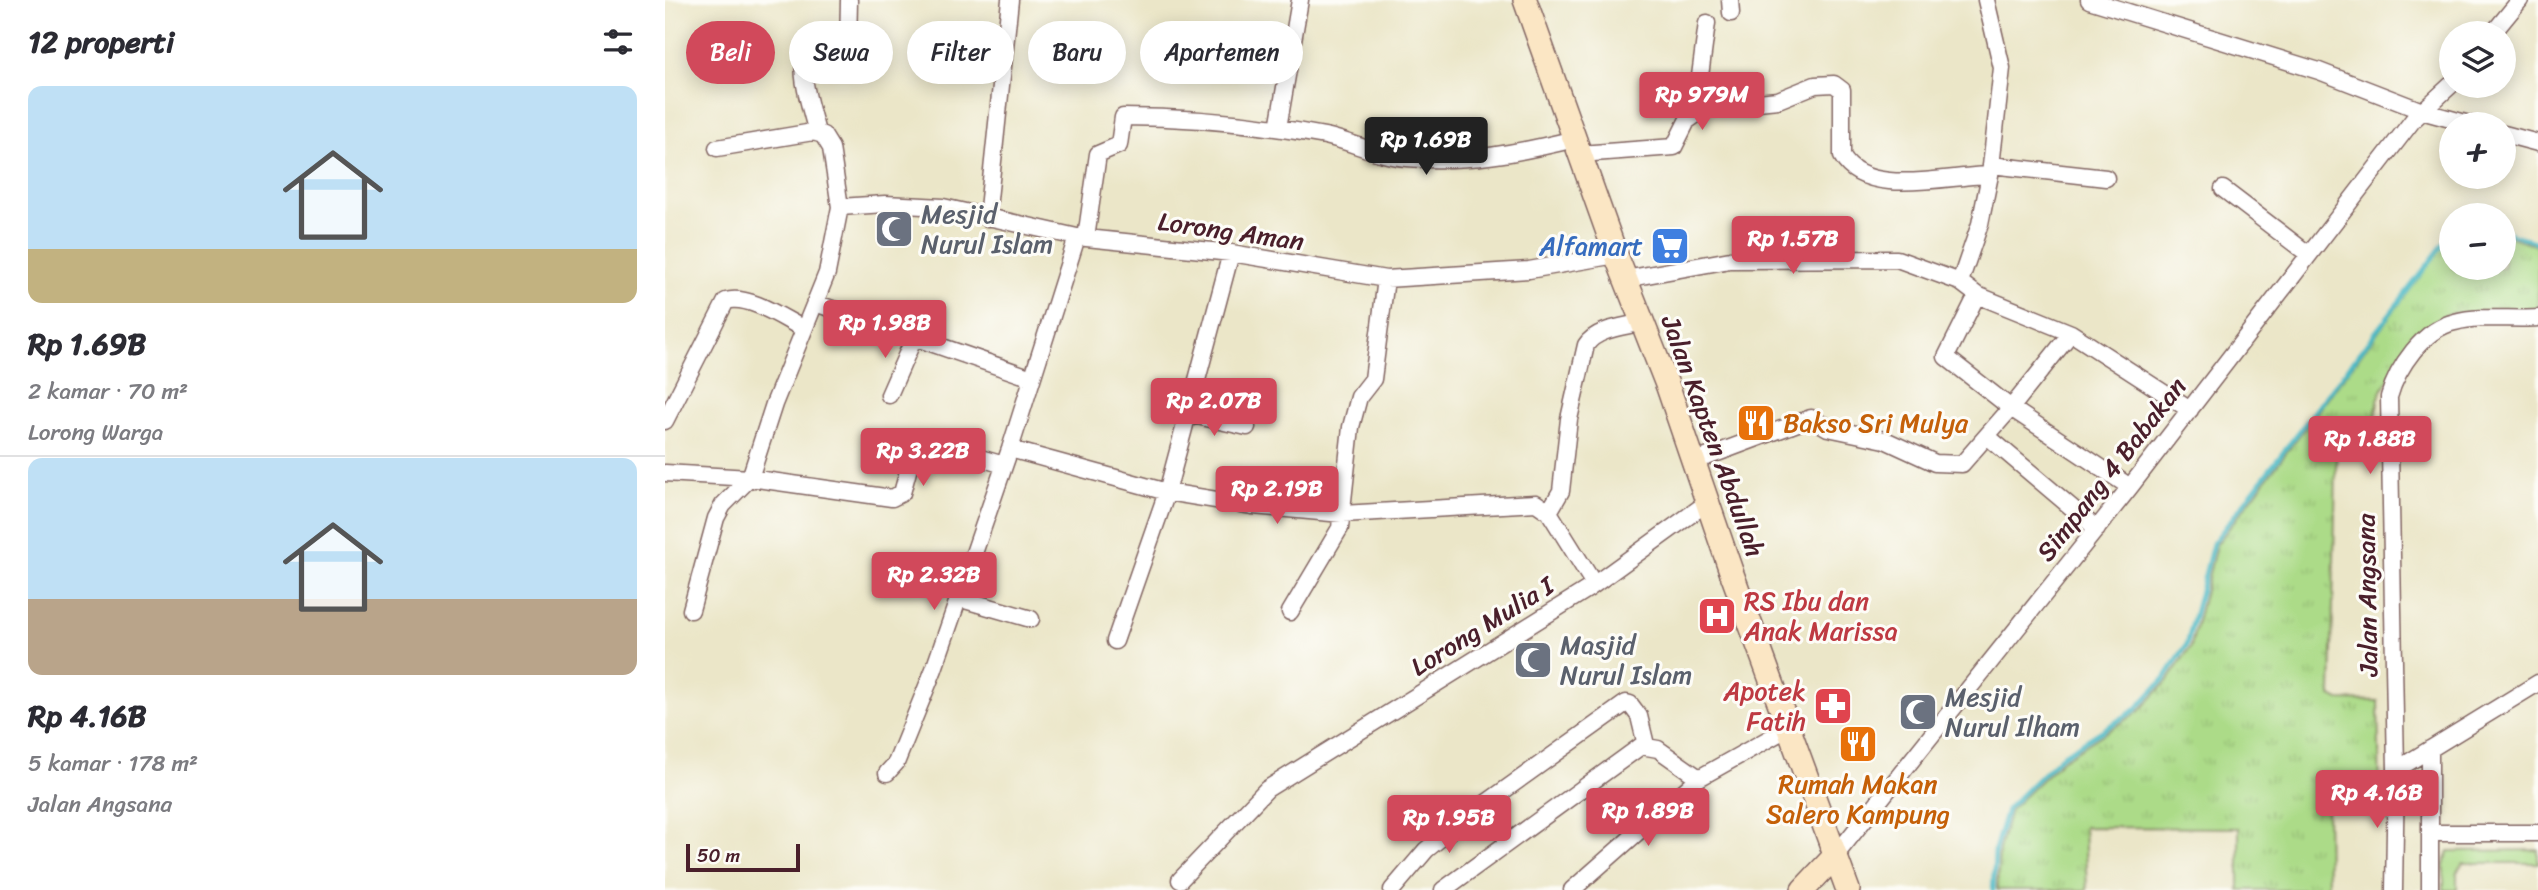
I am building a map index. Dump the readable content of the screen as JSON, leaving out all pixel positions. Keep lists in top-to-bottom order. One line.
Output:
{"streets":{"main road":["Jalan Kapten Abdullah"],"street":["Lorong Aman","Simpang 4 Babakan","Jalan Angsana","Lorong Mulia I"]},"crossings":[["Lorong Aman","Jalan Kapten Abdullah"],["Jalan Kapten Abdullah","Simpang 4 Babakan"],["Jalan Kapten Abdullah","Lorong Mulia I"]],"places":{"mosque":["Mesjid Nurul Islam","Masjid Nurul Islam","Mesjid Nurul Ilham"],"supermarket":["Alfamart"],"restaurant":["Bakso Sri Mulya","Rumah Makan Salero Kampung"],"hospital":["RS Ibu dan Anak Marissa"],"pharmacy":["Apotek Fatih"]},"scale_bar":"50 m","page":{"heading":"12 properti","map_buttons":["+","−"],"chip":["Beli","Sewa","Filter","Baru","Apartemen"],"price":["Rp 979M","Rp 1.69B","Rp 1.57B","Rp 1.98B","Rp 2.07B","Rp 1.88B","Rp 3.22B","Rp 2.19B","Rp 2.32B","Rp 4.16B","Rp 1.89B","Rp 1.95B"],"list":[{"name":"Rp 1.69B","note":"2 kamar · 70 m² · Lorong Warga"},{"name":"Rp 4.16B","note":"5 kamar · 178 m² · Jalan Angsana"}],"scale":"50 m"}}
